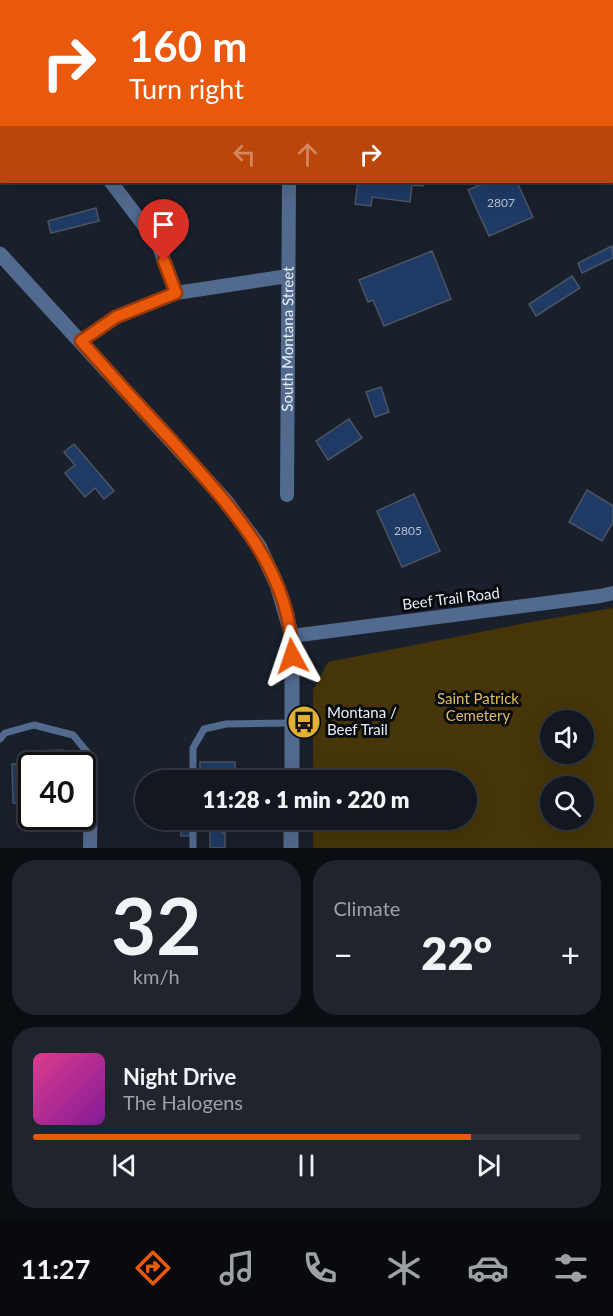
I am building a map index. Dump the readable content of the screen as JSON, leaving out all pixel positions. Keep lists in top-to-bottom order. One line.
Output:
{"streets":{"street":["South Montana Street","Beef Trail Road"]},"parks":["Saint Patrick Cemetery"],"places":{"bus stop":["Montana / Beef Trail"]},"house_numbers":["2807","2805"],"page":{"turn":["160 m","Turn right"],"limit":"40","trip":"11:28 · 1 min · 220 m","tile":[["32","km/h"],"Climate"],"heat":["−","22°","+"],"song":["Night Drive","The Halogens"],"tabs":"11:27"}}
